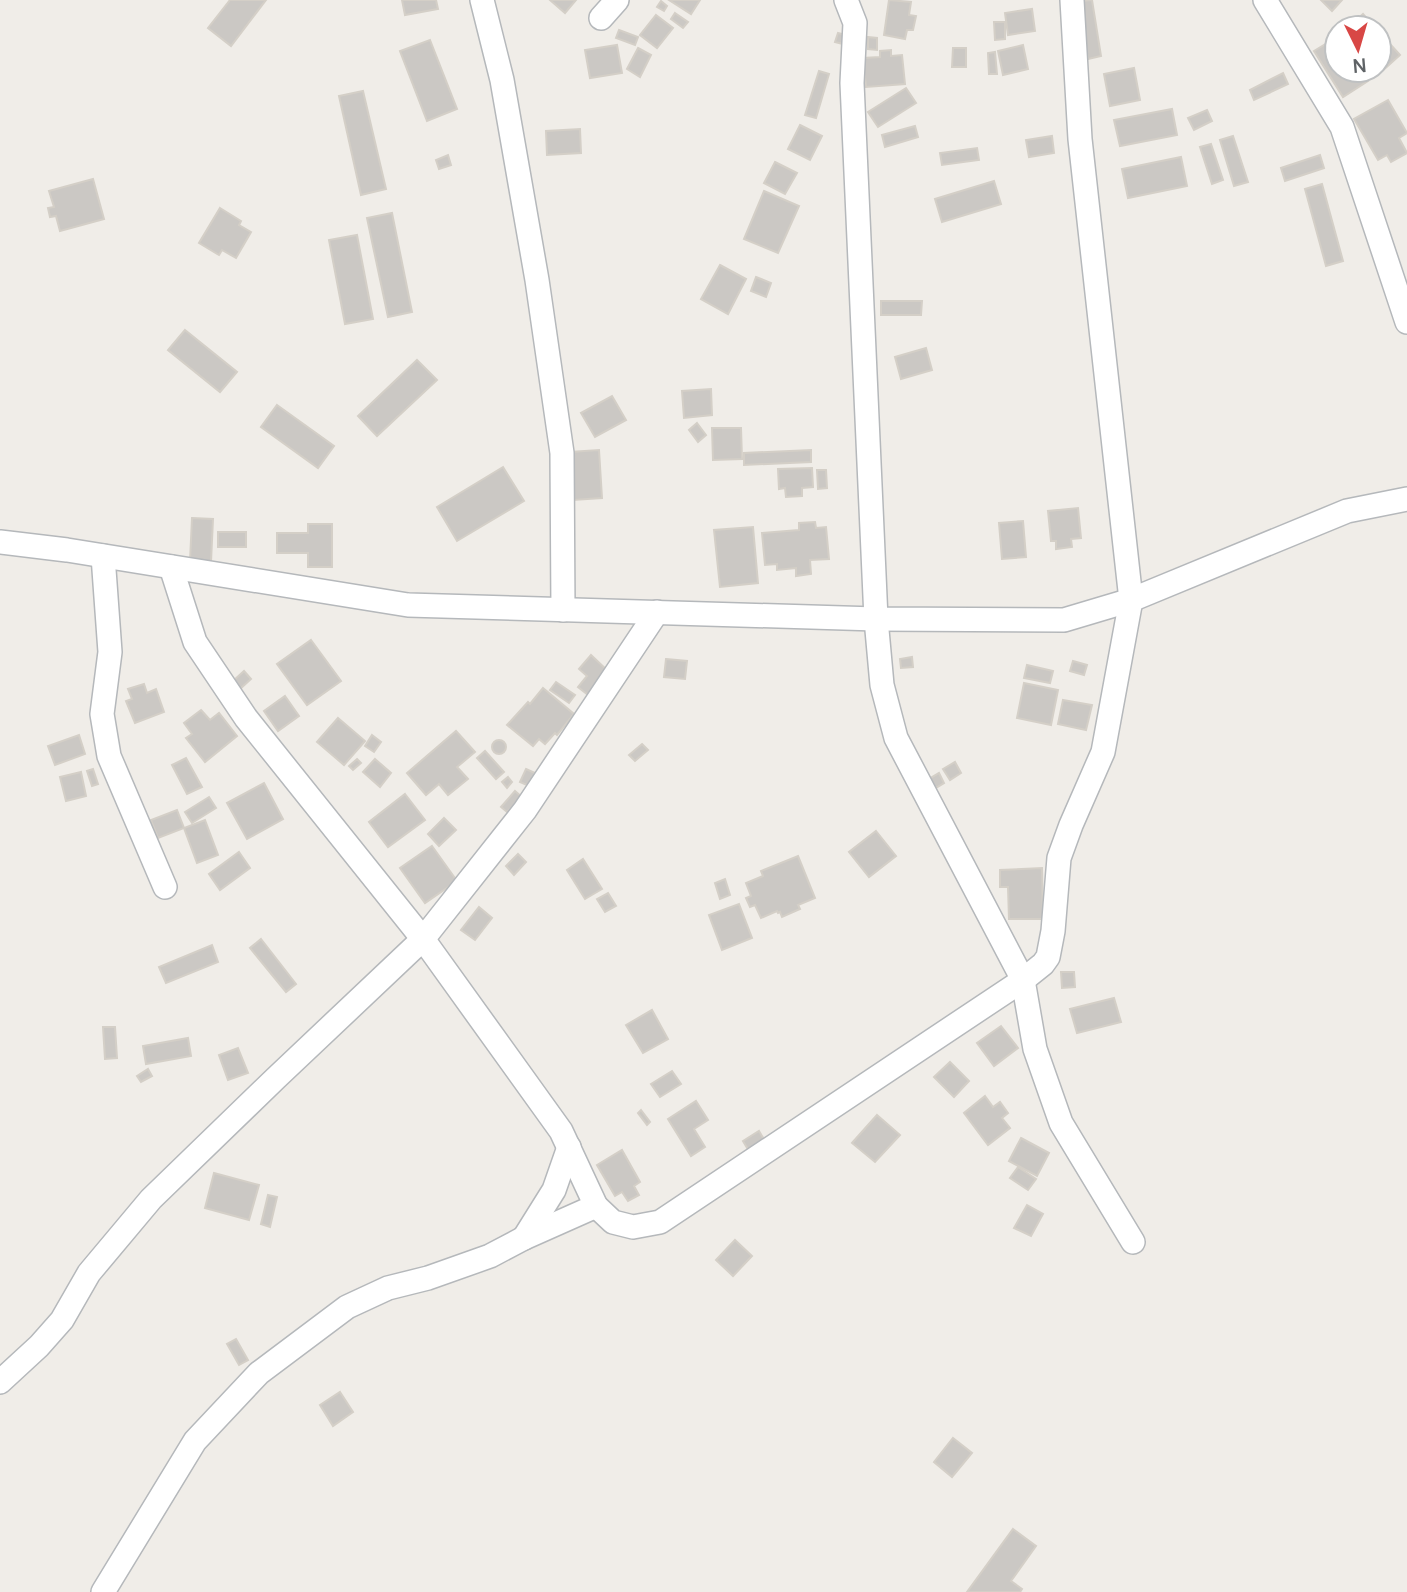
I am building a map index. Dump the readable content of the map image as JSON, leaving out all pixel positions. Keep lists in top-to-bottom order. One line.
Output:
{"north":"bottom"}
